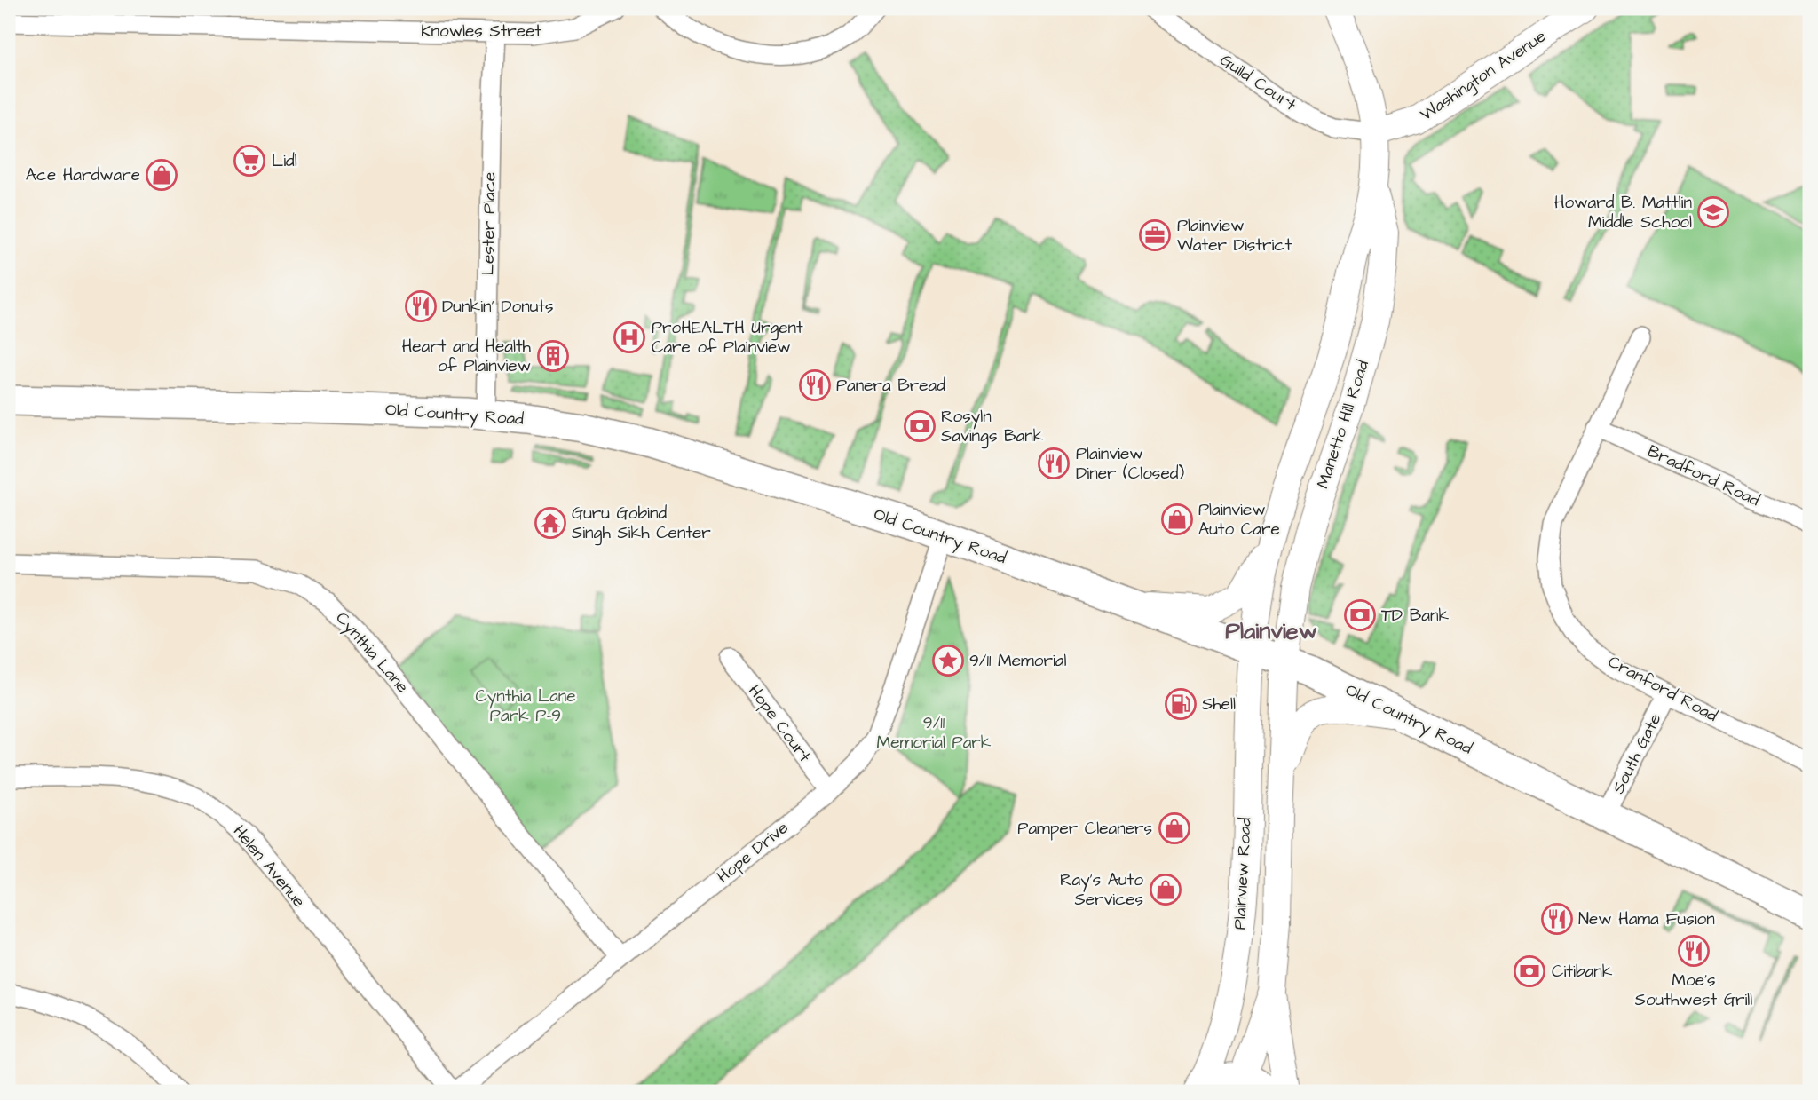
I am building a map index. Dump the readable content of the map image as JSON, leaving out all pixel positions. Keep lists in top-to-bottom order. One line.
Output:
{"streets":{"main road":["Washington Avenue","Old Country Road","Manetto Hill Road","Plainview Road"],"street":["Knowles Street","Guild Court","Lester Place","Bradford Road","Cynthia Lane","Cranford Road","Hope Court","South Gate","Hope Drive","Helen Avenue"]},"crossings":[["Knowles Street","Lester Place"],["Washington Avenue","Guild Court"],["Washington Avenue","Manetto Hill Road"],["Guild Court","Manetto Hill Road"],["Lester Place","Old Country Road"],["Old Country Road","Manetto Hill Road"],["Old Country Road","South Gate"],["Old Country Road","Hope Drive"],["Old Country Road","Plainview Road"],["Manetto Hill Road","Plainview Road"],["Bradford Road","Cranford Road"],["Cynthia Lane","Hope Drive"],["Cranford Road","South Gate"],["Hope Court","Hope Drive"],["Hope Drive","Helen Avenue"]],"districts":["Plainview"],"parks":["Cynthia Lane Park P-9","9/11 Memorial Park"],"places":{"supermarket":["Lidl"],"shop":["Ace Hardware","Plainview Auto Care","Pamper Cleaners","Ray's Auto Services"],"school or university":["Howard B. Mattlin Middle School"],"office":["Plainview Water District"],"restaurant":["Dunkin' Donuts","Panera Bread","Plainview Diner (Closed)","New Hama Fusion","Moe's Southwest Grill"],"hospital":["ProHEALTH Urgent Care of Plainview"],"building":["Heart and Health of Plainview"],"bank":["Rosyln Savings Bank","TD Bank","Citibank"],"temple":["Guru Gobind Singh Sikh Center"],"place":["9/11 Memorial"],"fuel station":["Shell"]}}
